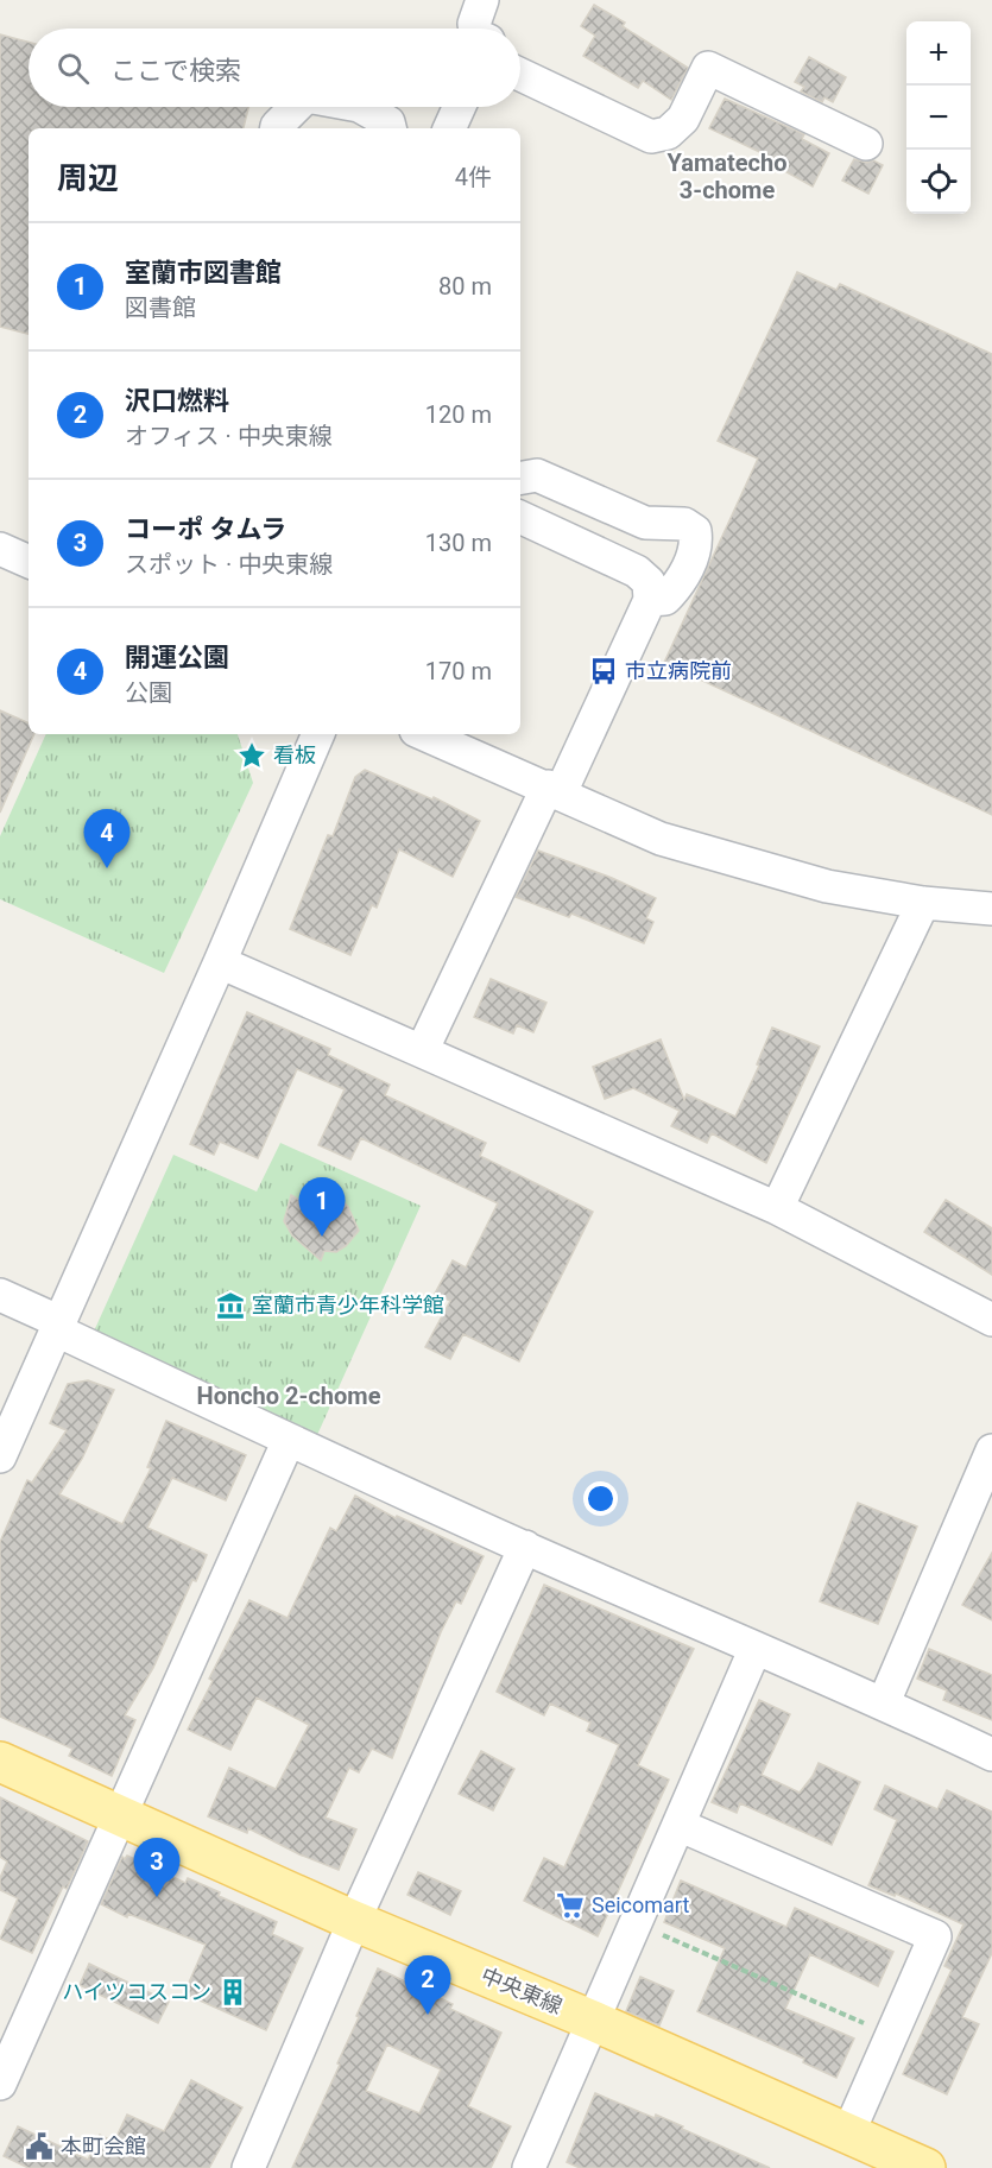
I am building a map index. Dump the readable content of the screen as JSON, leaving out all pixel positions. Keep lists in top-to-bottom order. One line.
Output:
{"streets":{"main road":["中央東線"]},"districts":["Yamatecho 3-chome","Honcho 2-chome"],"places":{"bus stop":["市立病院前"],"place":["看板"],"museum":["室蘭市青少年科学館"],"supermarket":["Seicomart"],"building":["ハイツコスコン"],"public building":["本町会館"]},"page":{"map_buttons":["+","−"],"search":"ここで検索","heading":["周辺","4件"],"list":[{"mark":"1","name":"室蘭市図書館","note":"図書館","value":"80 m"},{"mark":"2","name":"沢口燃料","note":"オフィス · 中央東線","value":"120 m"},{"mark":"3","name":"コーポ タムラ","note":"スポット · 中央東線","value":"130 m"},{"mark":"4","name":"開運公園","note":"公園","value":"170 m"}],"pins":["4","1","3","2"]}}
